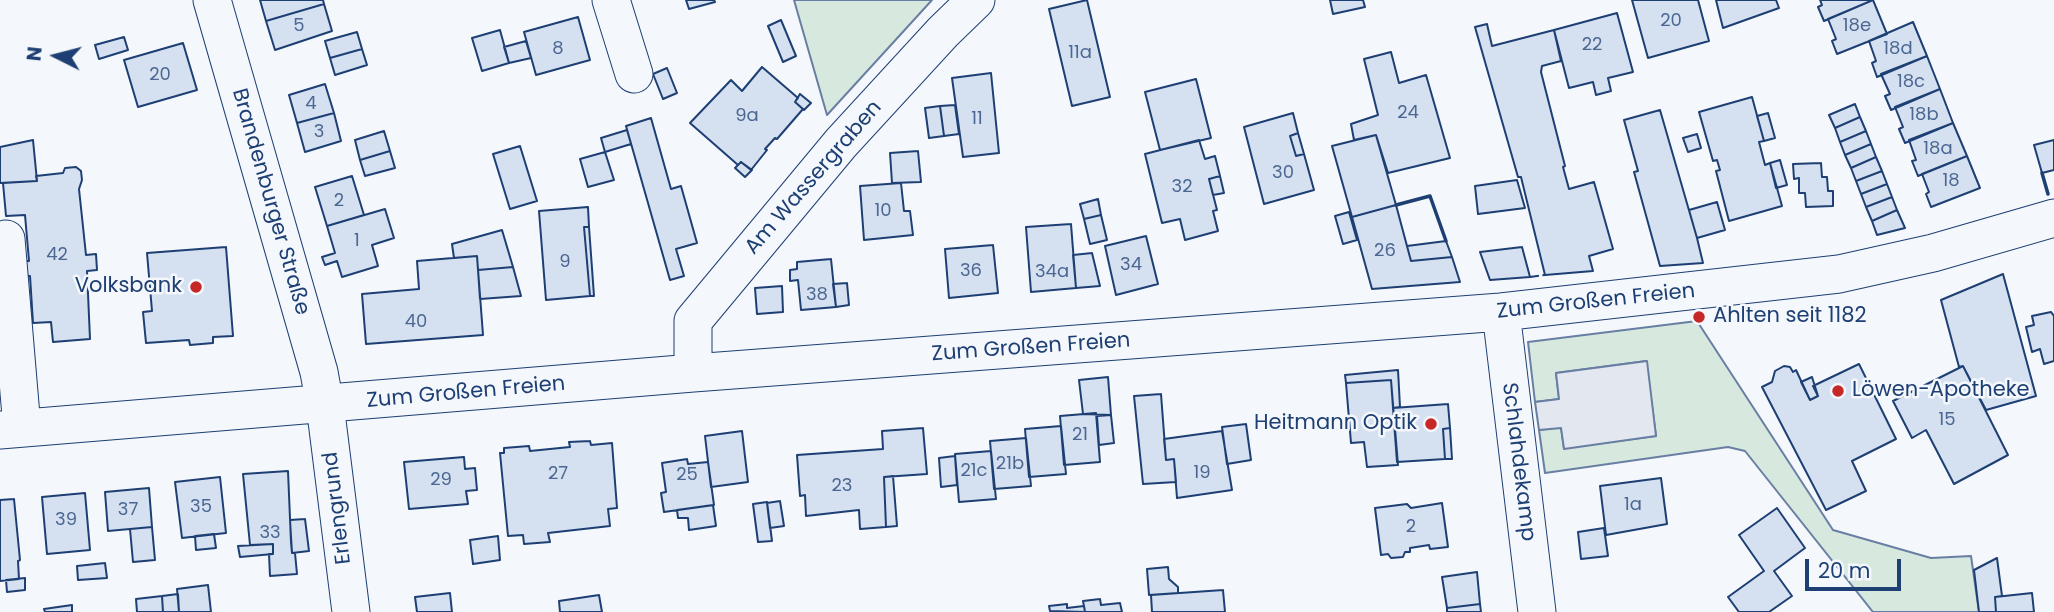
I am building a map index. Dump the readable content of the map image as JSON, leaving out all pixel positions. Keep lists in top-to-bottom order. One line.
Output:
{"streets":{"street":["Am Wassergraben","Brandenburger Straße","Zum Großen Freien","Schlahdekamp","Erlengrund"]},"crossings":[["Am Wassergraben","Zum Großen Freien"],["Brandenburger Straße","Zum Großen Freien"],["Brandenburger Straße","Erlengrund"],["Zum Großen Freien","Schlahdekamp"],["Zum Großen Freien","Erlengrund"]],"places":["Volksbank","Ahlten seit 1182","Löwen-Apotheke","Heitmann Optik"],"house_numbers":["20","5","18e","22","8","18d","11a","20","18c","4","24","18b","9a","11","3","18a","30","18","32","2","10","1","26","42","9","34","36","34a","38","40","15","21","21b","21c","19","27","25","29","23","1a","35","37","39","2","33"],"scale_bar":"20 m","north":"left"}
